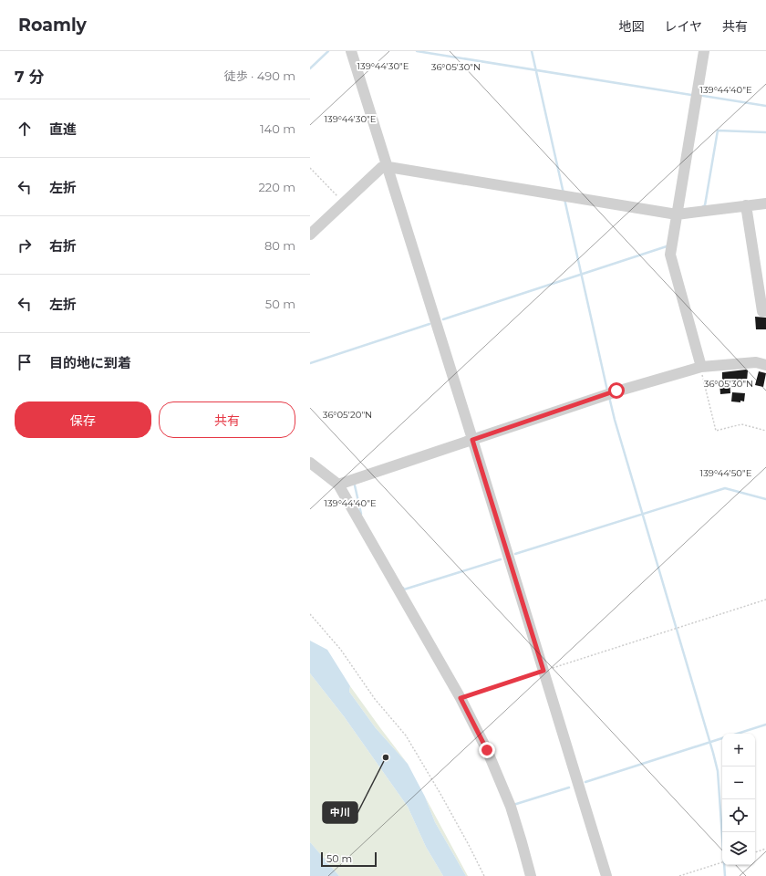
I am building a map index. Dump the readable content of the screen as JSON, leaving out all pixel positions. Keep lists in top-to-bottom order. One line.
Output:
{"places":["中川"],"scale_bar":"50 m","page":{"header":"Roamly","nav":["地図","レイヤ","共有"],"heading":["7 分","徒歩 · 490 m"],"list":[["直進","140 m"],["左折","220 m"],["右折","80 m"],["左折","50 m"],"目的地に到着"],"buttons":["保存","共有"],"map_buttons":["+","−"],"scale":"50 m"},"coordinates":["139°44'30\"E","36°05'30\"N","139°44'40\"E","36°05'20\"N","139°44'50\"E"]}
